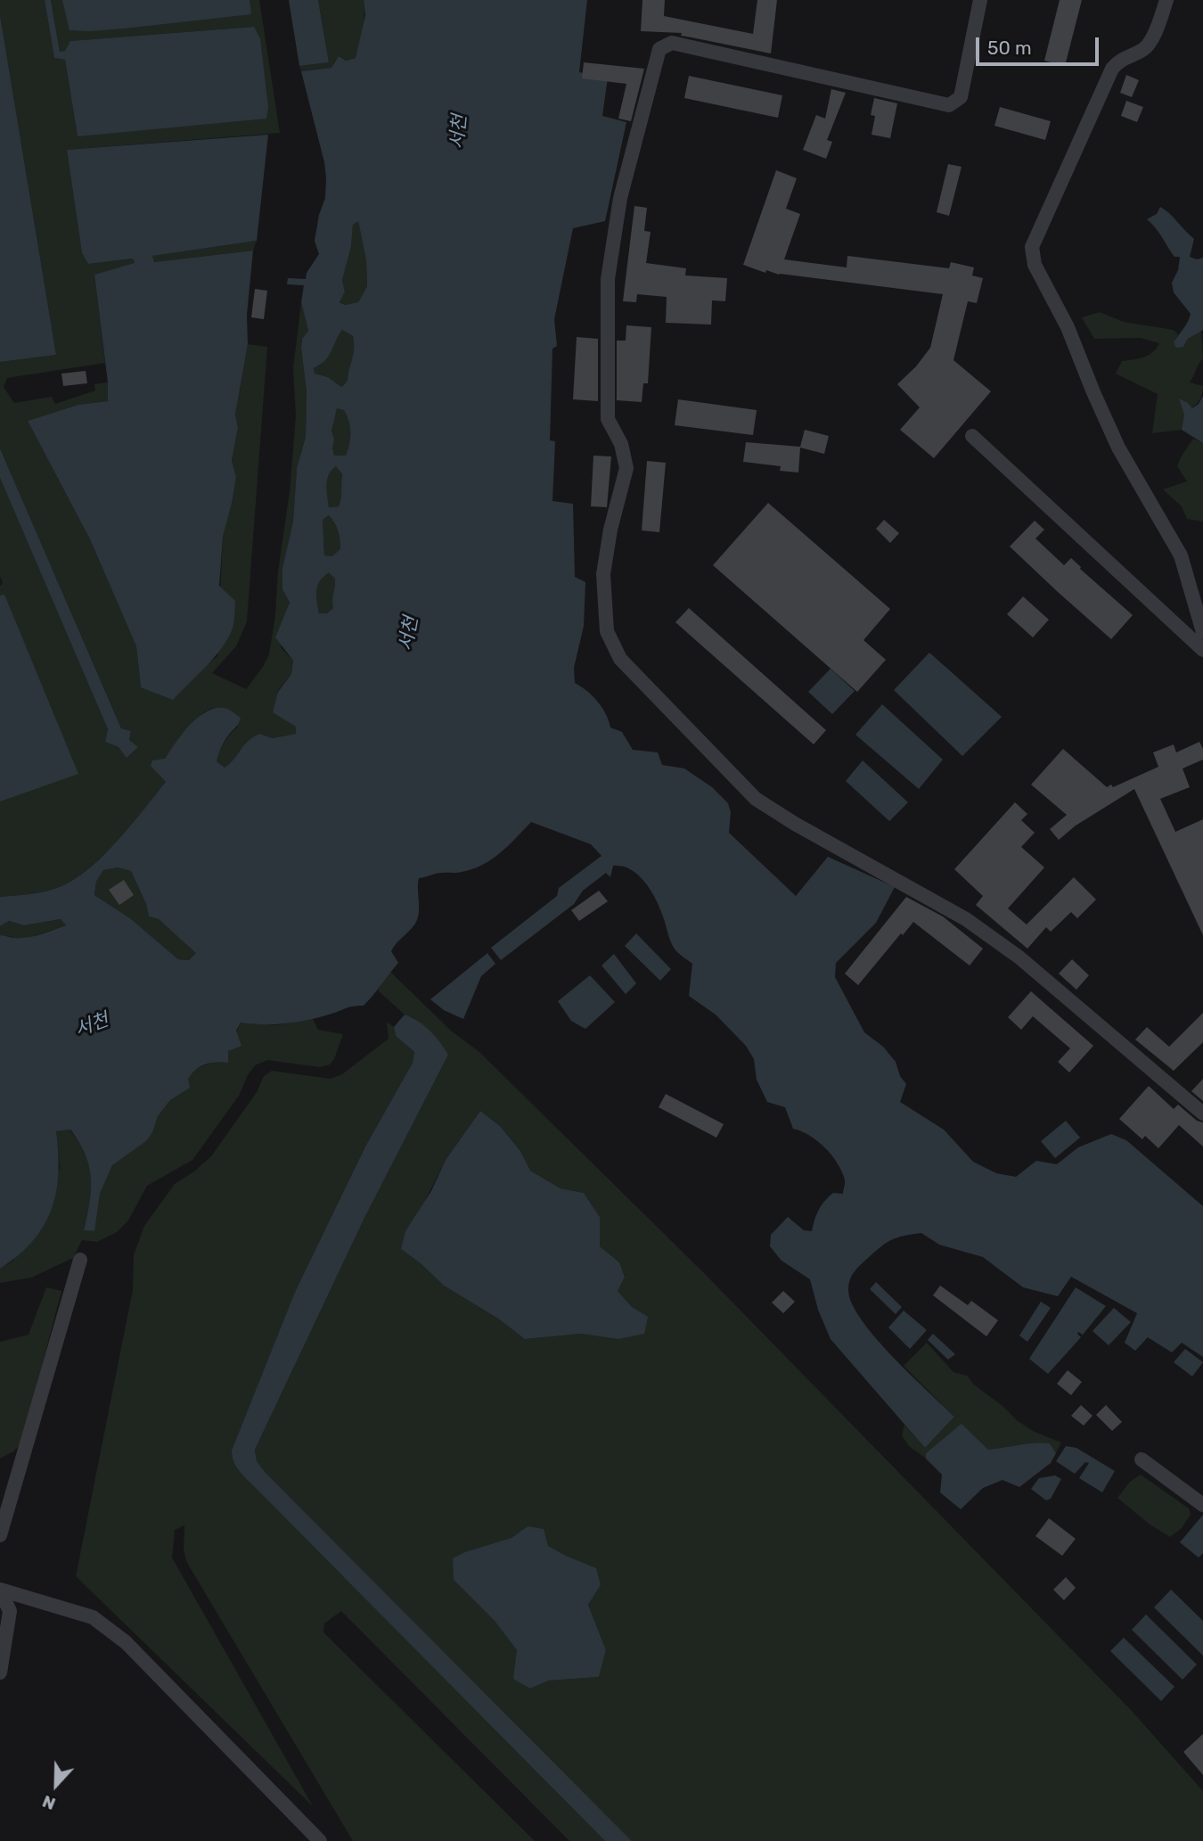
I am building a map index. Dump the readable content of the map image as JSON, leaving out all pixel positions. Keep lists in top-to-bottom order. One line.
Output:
{"water":["서천"],"scale_bar":"50 m","north":"bottom"}
